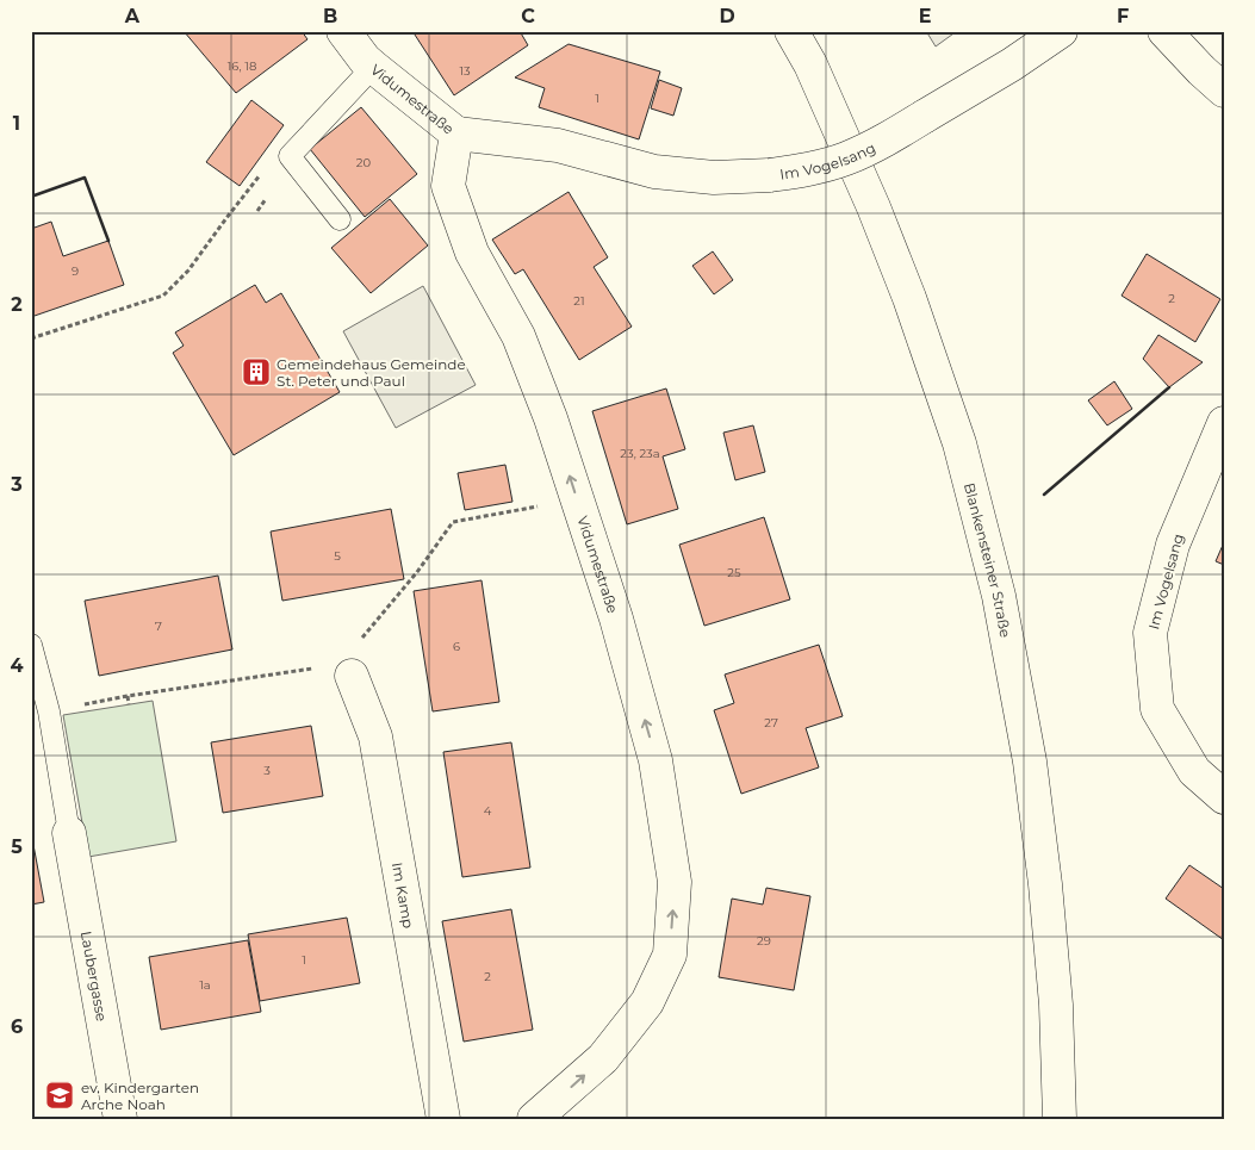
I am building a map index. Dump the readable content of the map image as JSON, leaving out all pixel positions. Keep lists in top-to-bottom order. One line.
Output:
{"streets":{"street":["Vidumestraße","Im Vogelsang","Blankensteiner Straße","Im Kamp","Laubergasse"]},"crossings":[["Vidumestraße","Im Vogelsang"]],"one_way":["Vidumestraße"],"places":{"building":["Gemeindehaus Gemeinde St. Peter und Paul"],"school or university":["ev. Kindergarten Arche Noah"]},"house_numbers":["16, 18","13","1","20","9","2","21","23, 23a","5","25","7","6","27","3","4","29","1","2","1a"],"grid":{"columns":["A","B","C","D","E","F"],"rows":["1","2","3","4","5","6"]}}
